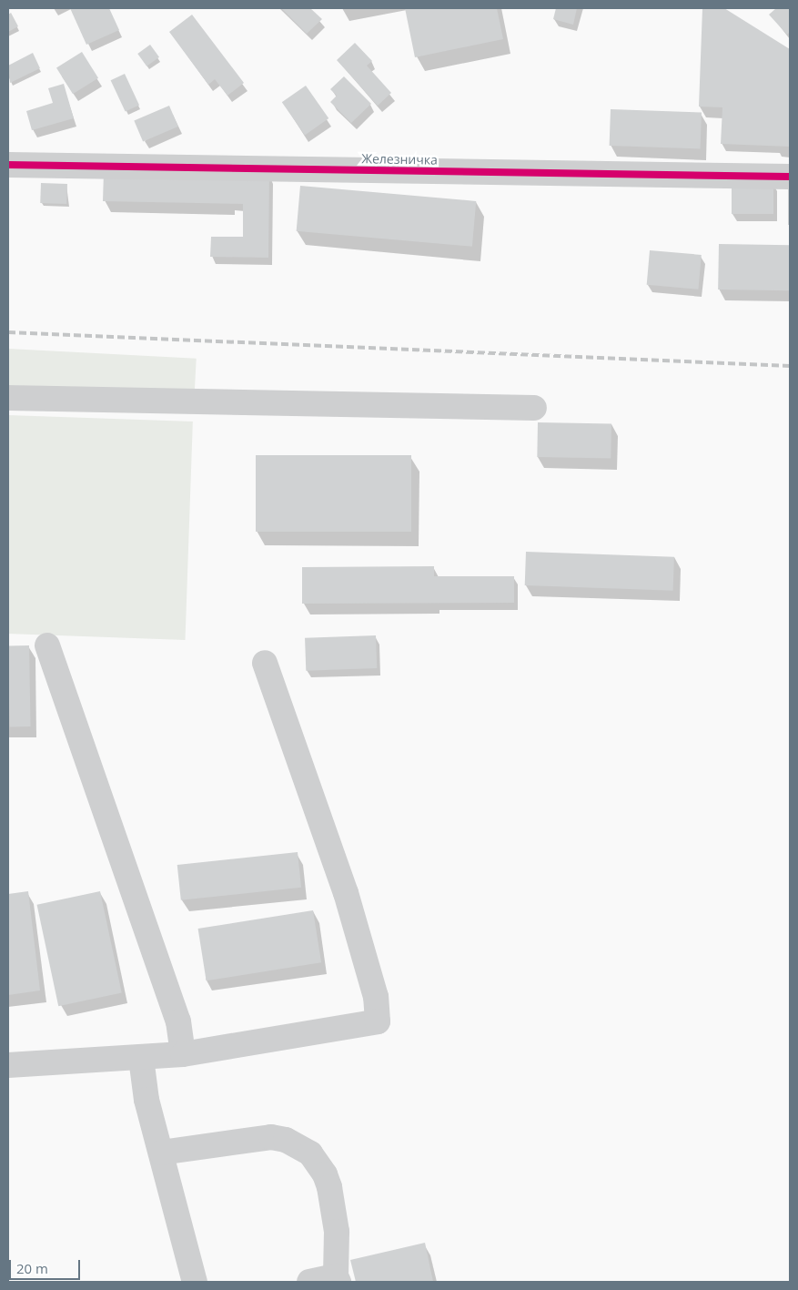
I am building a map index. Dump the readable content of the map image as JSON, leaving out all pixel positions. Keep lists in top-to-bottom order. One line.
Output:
{"streets":{"street":["Железничка"]},"scale_bar":"20 m"}
